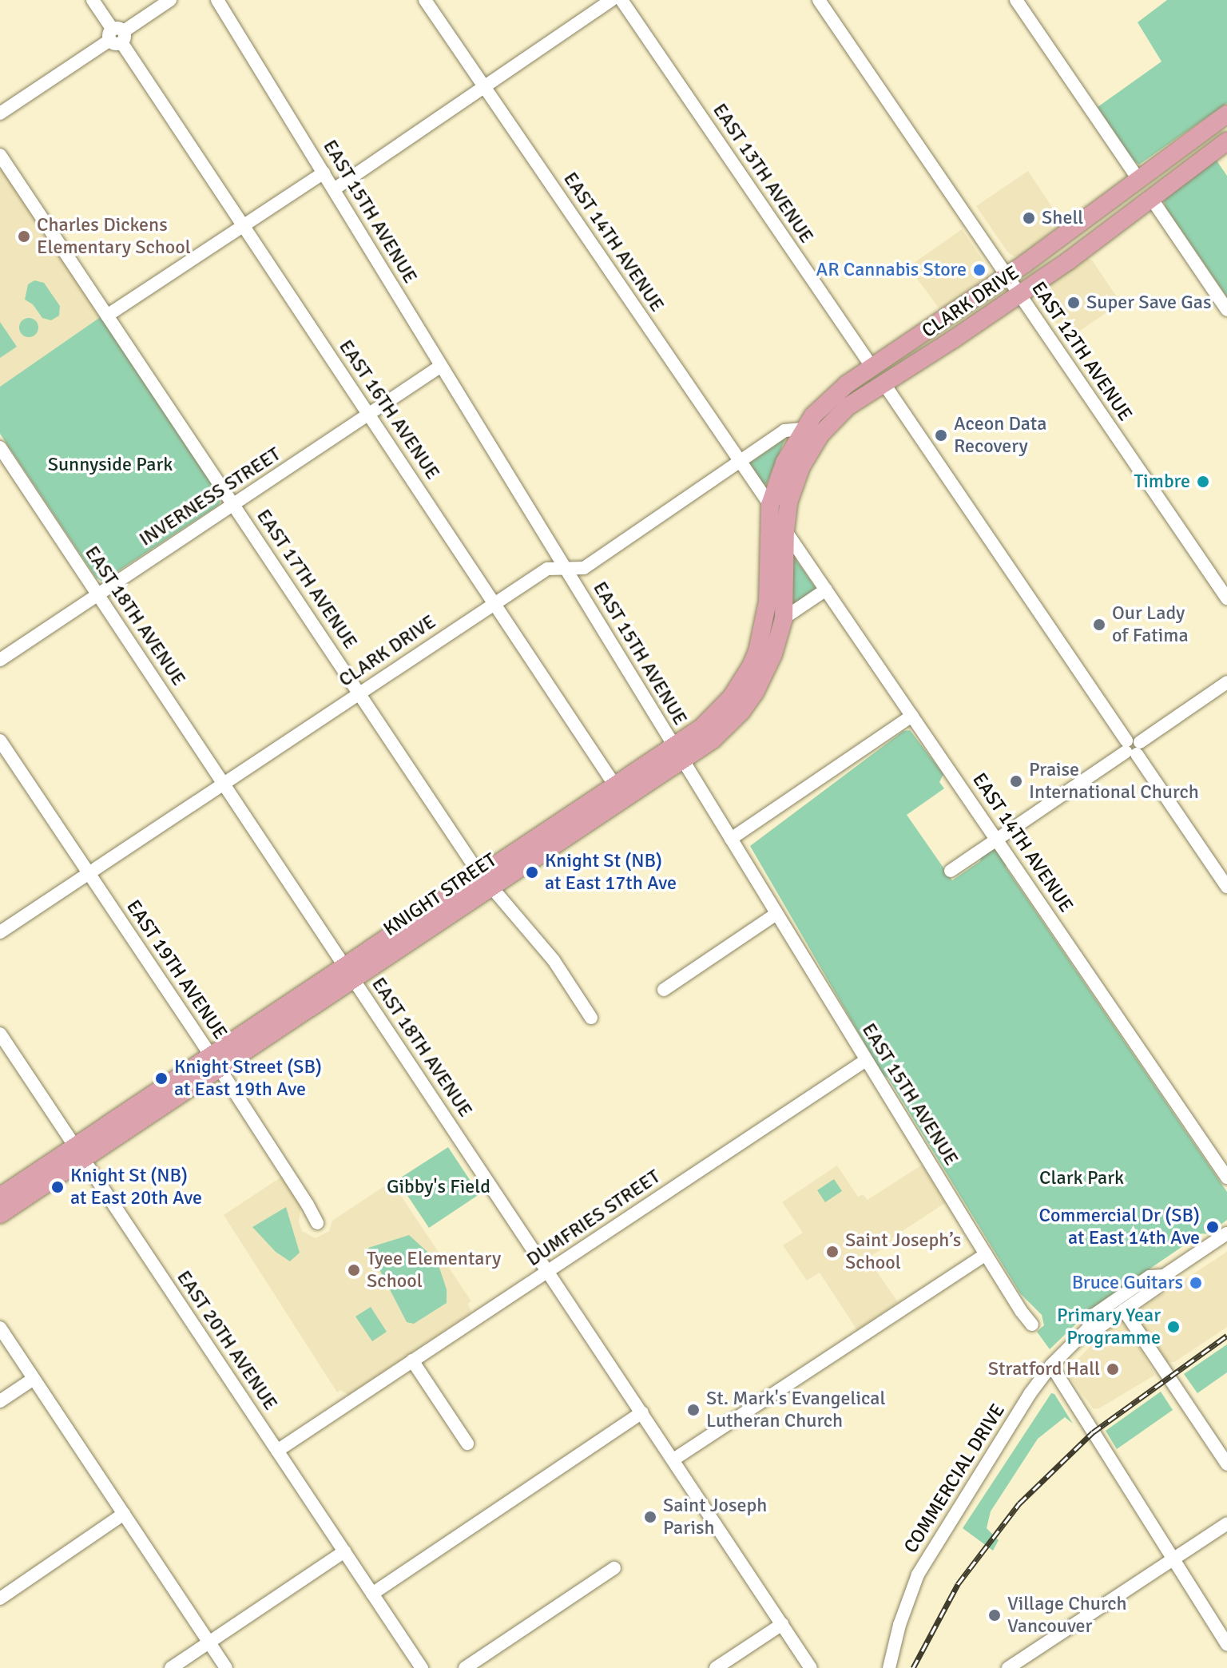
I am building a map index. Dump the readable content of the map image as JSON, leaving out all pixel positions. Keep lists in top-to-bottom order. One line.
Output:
{"streets":{"main road":["CLARK DRIVE","KNIGHT STREET"],"street":["EAST 13TH AVENUE","EAST 15TH AVENUE","EAST 14TH AVENUE","EAST 12TH AVENUE","EAST 16TH AVENUE","INVERNESS STREET","EAST 17TH AVENUE","EAST 18TH AVENUE","EAST 19TH AVENUE","DUMFRIES STREET","EAST 20TH AVENUE","COMMERCIAL DRIVE"]},"crossings":[["EAST 13TH AVENUE","CLARK DRIVE"],["EAST 15TH AVENUE","CLARK DRIVE"],["EAST 15TH AVENUE","INVERNESS STREET"],["EAST 15TH AVENUE","KNIGHT STREET"],["EAST 15TH AVENUE","DUMFRIES STREET"],["EAST 14TH AVENUE","CLARK DRIVE"],["EAST 14TH AVENUE","KNIGHT STREET"],["CLARK DRIVE","EAST 12TH AVENUE"],["CLARK DRIVE","EAST 16TH AVENUE"],["CLARK DRIVE","EAST 17TH AVENUE"],["CLARK DRIVE","EAST 18TH AVENUE"],["CLARK DRIVE","KNIGHT STREET"],["CLARK DRIVE","EAST 19TH AVENUE"],["EAST 16TH AVENUE","INVERNESS STREET"],["EAST 16TH AVENUE","KNIGHT STREET"],["INVERNESS STREET","EAST 17TH AVENUE"],["INVERNESS STREET","EAST 18TH AVENUE"],["EAST 17TH AVENUE","KNIGHT STREET"],["EAST 18TH AVENUE","KNIGHT STREET"],["EAST 18TH AVENUE","DUMFRIES STREET"],["KNIGHT STREET","EAST 19TH AVENUE"],["KNIGHT STREET","EAST 20TH AVENUE"],["DUMFRIES STREET","EAST 20TH AVENUE"]],"parks":["Sunnyside Park","Clark Park","Gibby's Field"],"places":["Shell","Charles Dickens Elementary School","AR Cannabis Store","Super Save Gas","Aceon Data Recovery","Timbre","Our Lady of Fatima","Praise International Church","Knight St (NB) at East 17th Ave","Knight Street (SB) at East 19th Ave","Knight St (NB) at East 20th Ave","Commercial Dr (SB) at East 14th Ave","Saint Joseph’s School","Tyee Elementary School","Bruce Guitars","Primary Year Programme","Stratford Hall","St. Mark's Evangelical Lutheran Church","Saint Joseph Parish","Village Church Vancouver"]}
